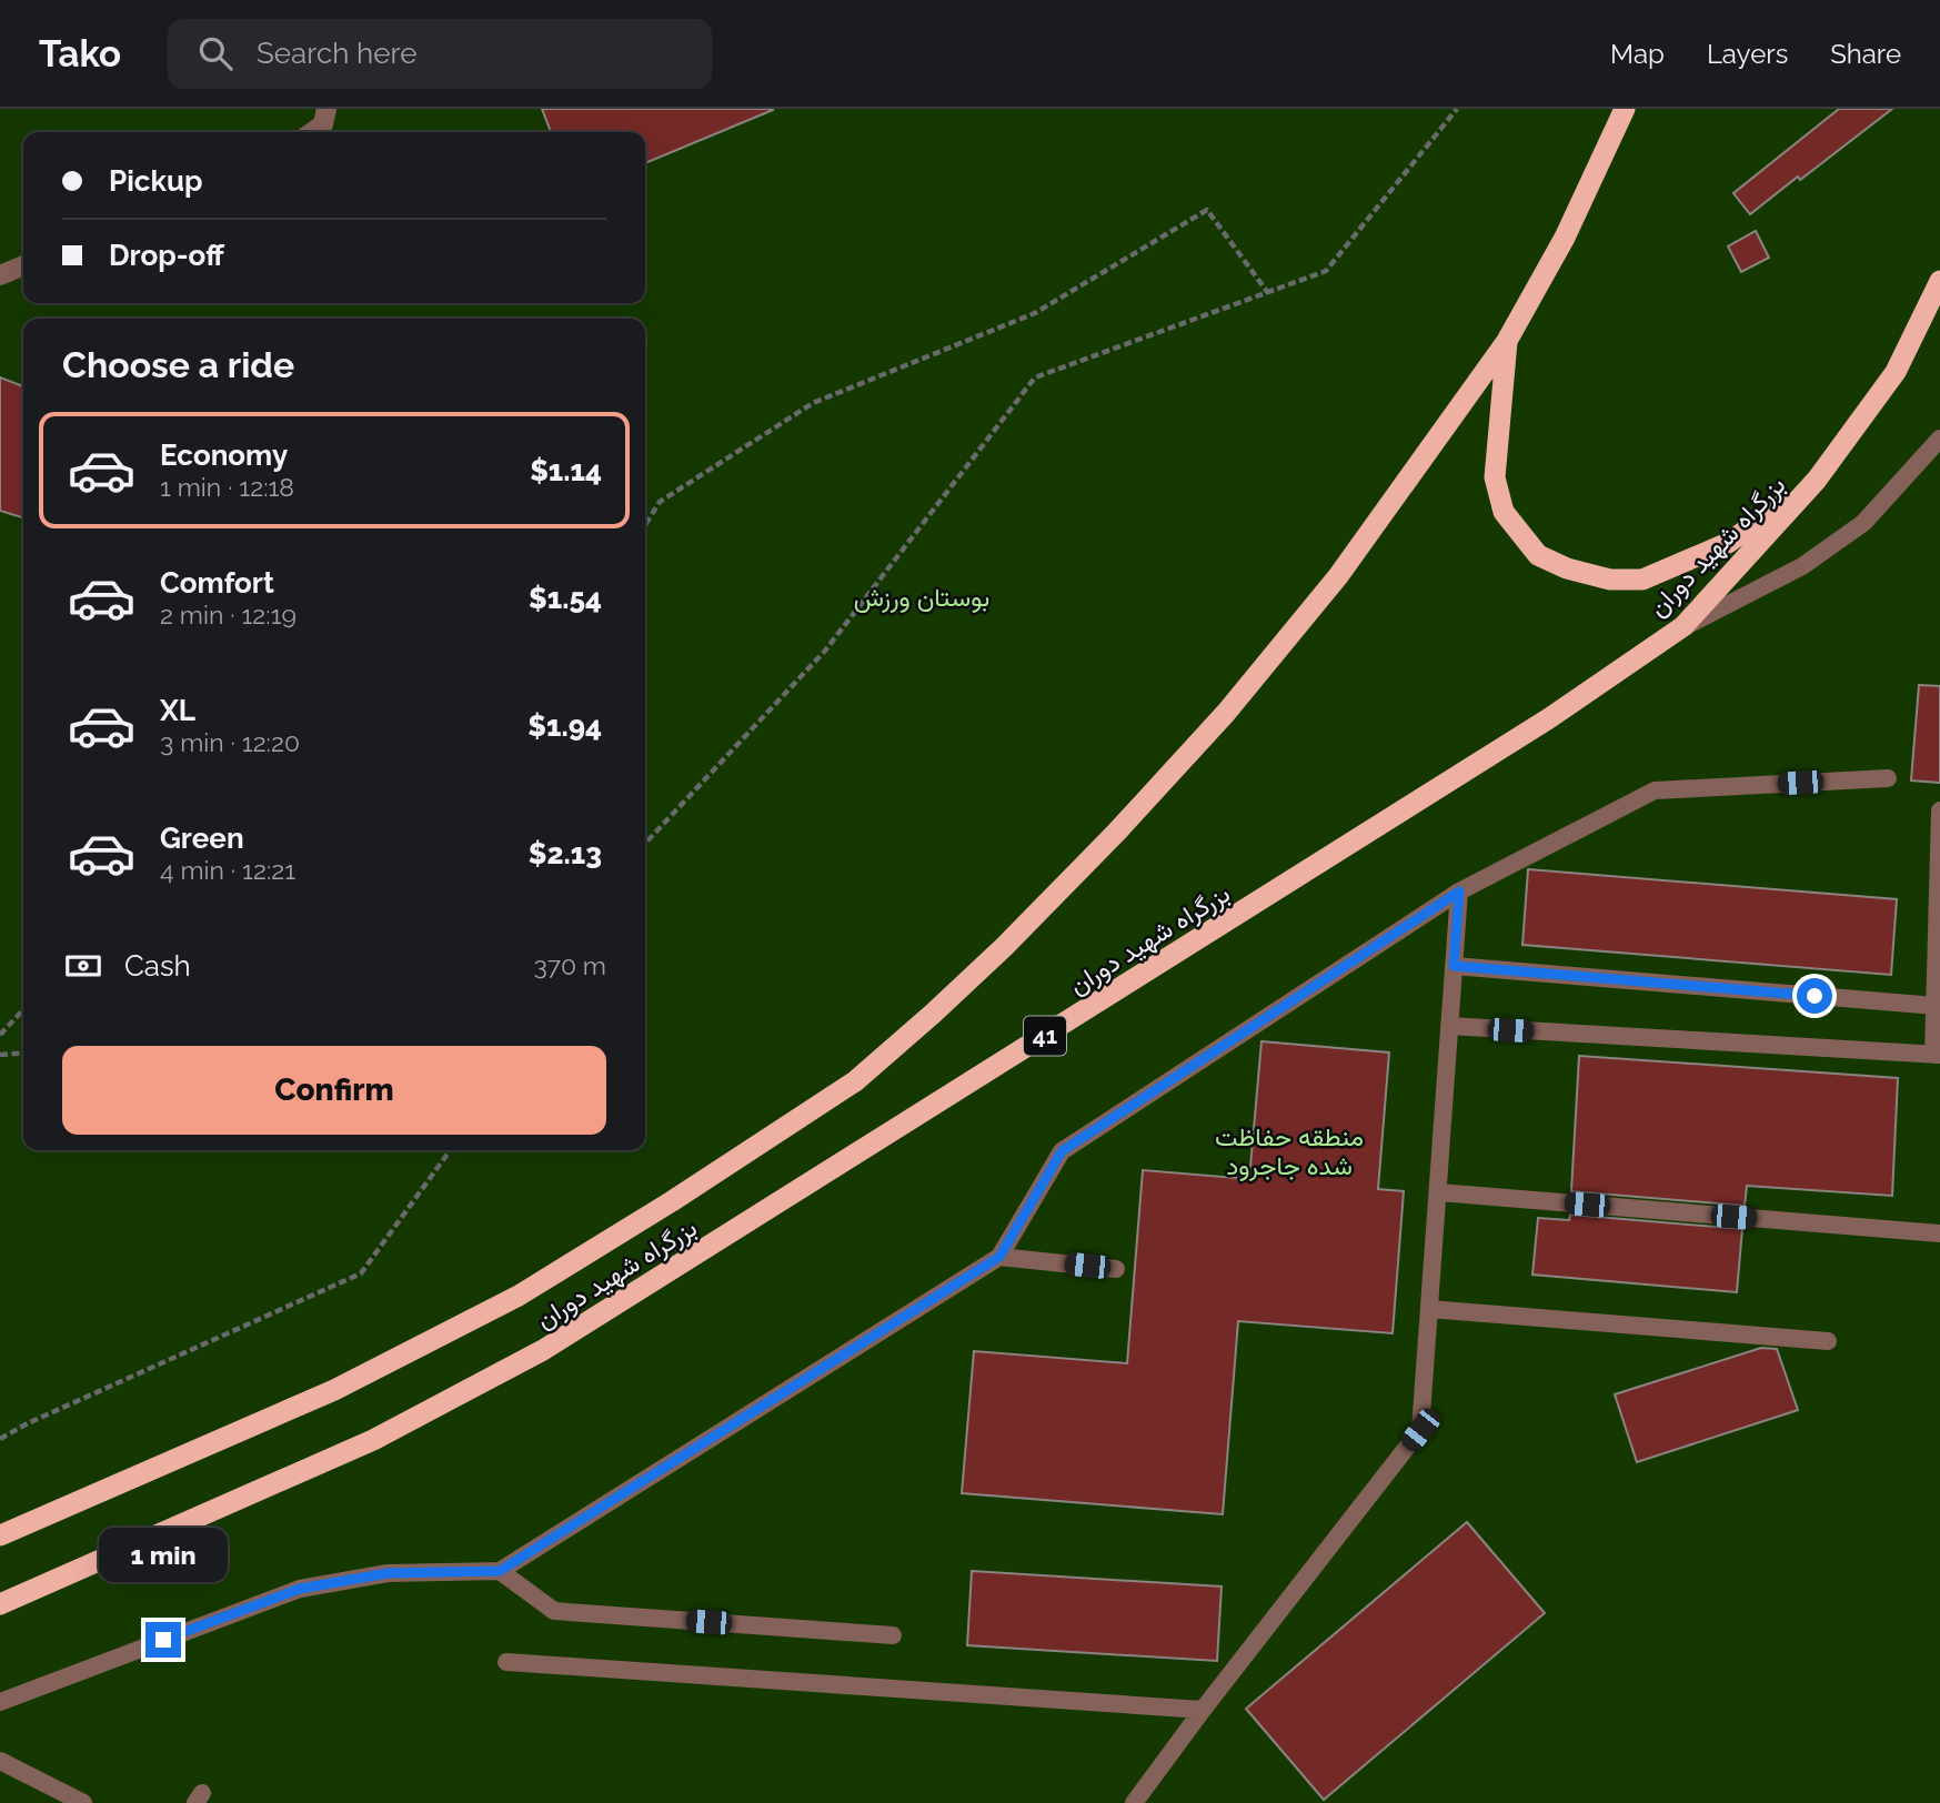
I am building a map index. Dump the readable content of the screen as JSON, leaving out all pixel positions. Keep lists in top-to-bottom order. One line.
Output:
{"streets":{"highway":["بزرگراه شهید دوران","41"]},"parks":["بوستان ورزش","منطقه حفاظت شده جاجرود"],"page":{"header":"Tako","search":"Search here","nav":["Map","Layers","Share"],"banner":["Pickup","Drop-off"],"heading":"Choose a ride","list":[{"name":"Economy","note":"1 min · 12:18","value":"$1.14"},{"name":"Comfort","note":"2 min · 12:19","value":"$1.54"},{"name":"XL","note":"3 min · 12:20","value":"$1.94"},{"name":"Green","note":"4 min · 12:21","value":"$2.13"}],"pay":["Cash","370 m"],"buttons":"Confirm","bubble":"1 min"}}
